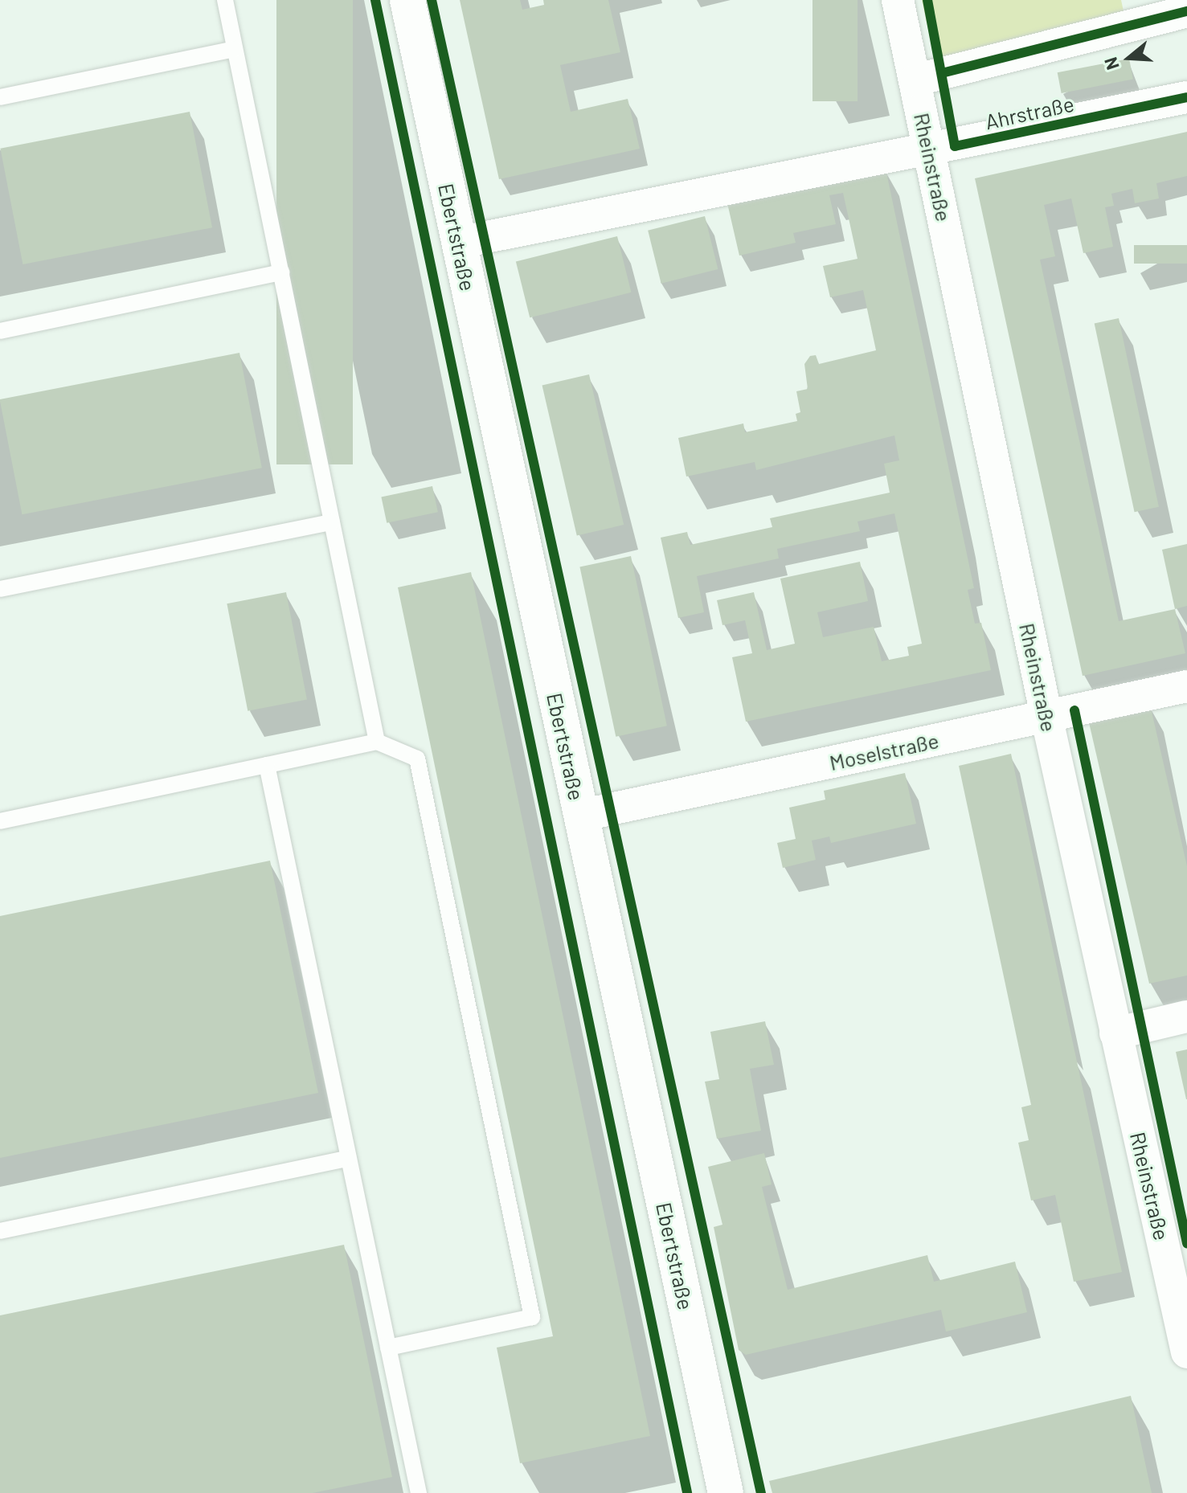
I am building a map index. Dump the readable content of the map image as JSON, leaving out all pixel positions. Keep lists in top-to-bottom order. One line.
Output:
{"streets":{"street":["Ahrstraße","Rheinstraße","Ebertstraße","Moselstraße"]},"crossings":[["Ahrstraße","Rheinstraße"],["Ahrstraße","Ebertstraße"],["Rheinstraße","Moselstraße"],["Ebertstraße","Moselstraße"]],"north":"left"}
